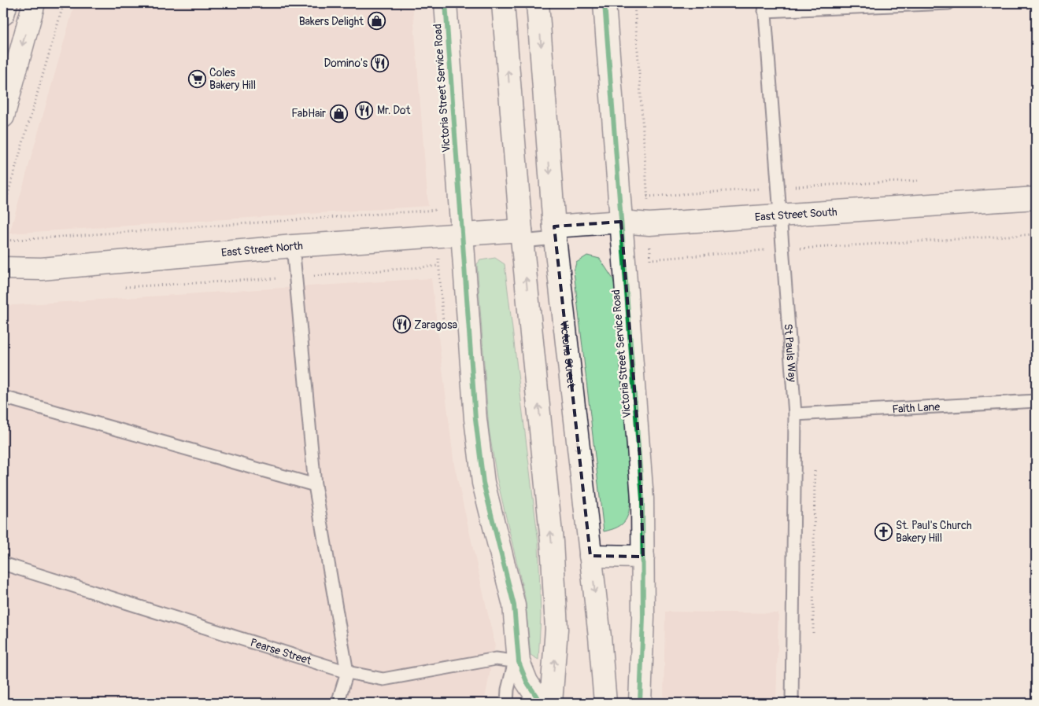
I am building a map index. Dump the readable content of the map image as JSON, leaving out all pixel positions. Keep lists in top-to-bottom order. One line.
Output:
{"streets":{"street":["Victoria Street Service Road","East Street South","East Street North","Victoria Street"],"lane":["St Pauls Way","Faith Lane","Pearse Street"]},"crossings":[["Victoria Street Service Road","East Street South"],["Victoria Street Service Road","East Street North"],["Victoria Street Service Road","Pearse Street"],["East Street South","St Pauls Way"],["East Street South","Victoria Street"],["St Pauls Way","Faith Lane"]],"places":{"shop":["Bakers Delight","FabHair"],"restaurant":["Domino's","Mr. Dot","Zaragosa"],"supermarket":["Coles Bakery Hill"],"church":["St. Paul's Church Bakery Hill"]}}
